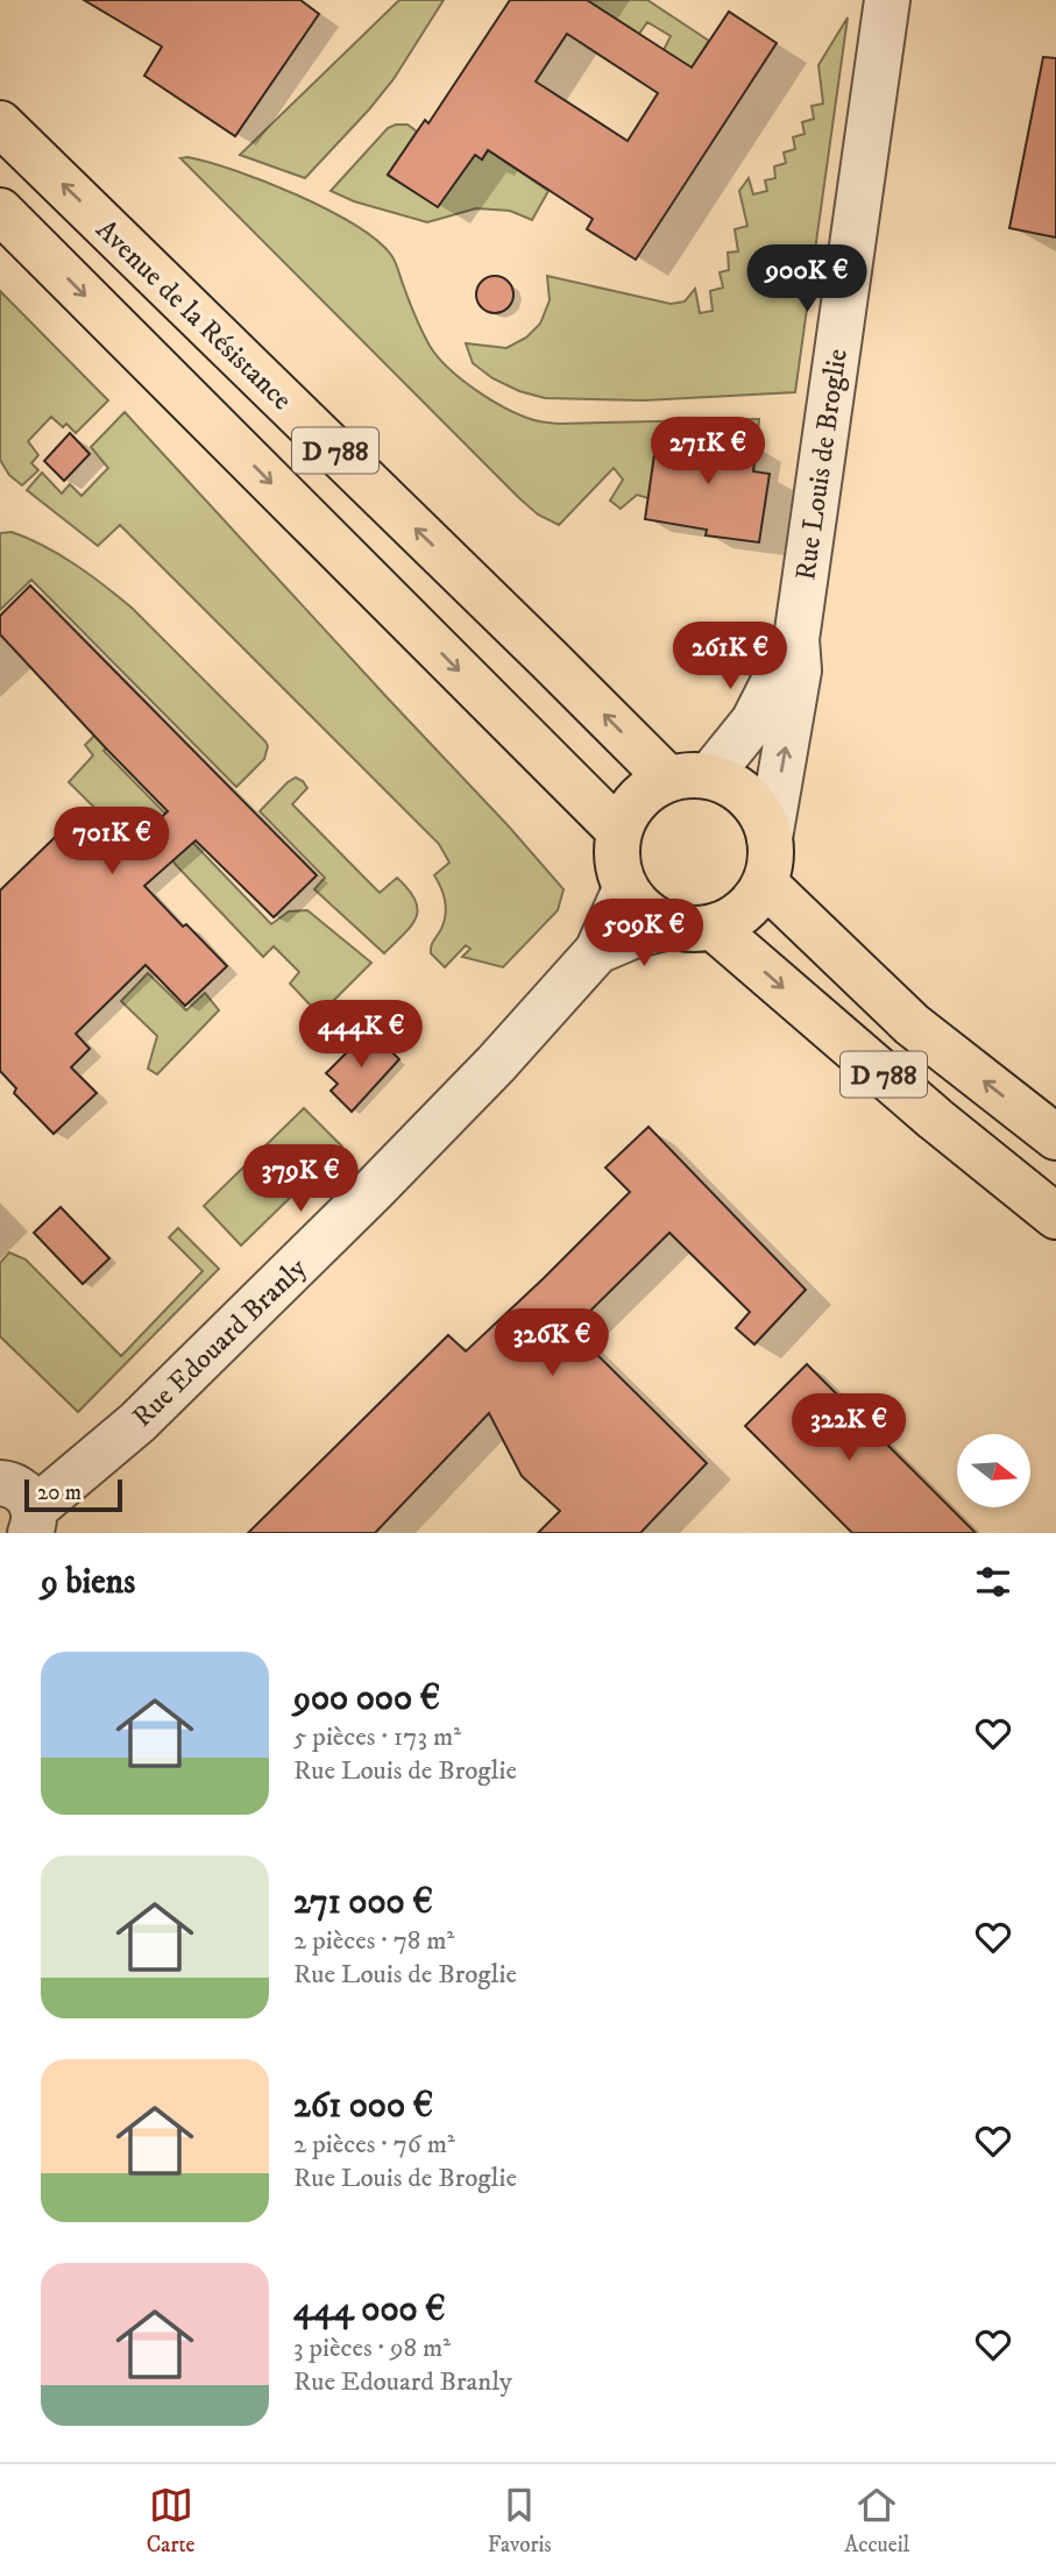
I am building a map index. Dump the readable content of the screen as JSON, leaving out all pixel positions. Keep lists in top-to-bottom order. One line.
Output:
{"streets":{"main road":["Avenue de la Résistance","D 788"],"street":["Rue Louis de Broglie","Rue Edouard Branly"]},"crossings":[["Avenue de la Résistance","D 788"],["Avenue de la Résistance","Rue Louis de Broglie"],["Avenue de la Résistance","Rue Edouard Branly"],["D 788","Rue Louis de Broglie"],["D 788","Rue Edouard Branly"],["Rue Louis de Broglie","Rue Edouard Branly"]],"scale_bar":"20 m","north":"right","page":{"price":["900K €","271K €","261K €","701K €","509K €","444K €","379K €","326K €","322K €"],"scale":"20 m","heading":"9 biens","list":[{"name":"900 000 €","note":"5 pièces · 173 m² · Rue Louis de Broglie"},{"name":"271 000 €","note":"2 pièces · 78 m² · Rue Louis de Broglie"},{"name":"261 000 €","note":"2 pièces · 76 m² · Rue Louis de Broglie"},{"name":"444 000 €","note":"3 pièces · 98 m² · Rue Edouard Branly"}],"tabs":["Carte","Favoris","Accueil"]}}
